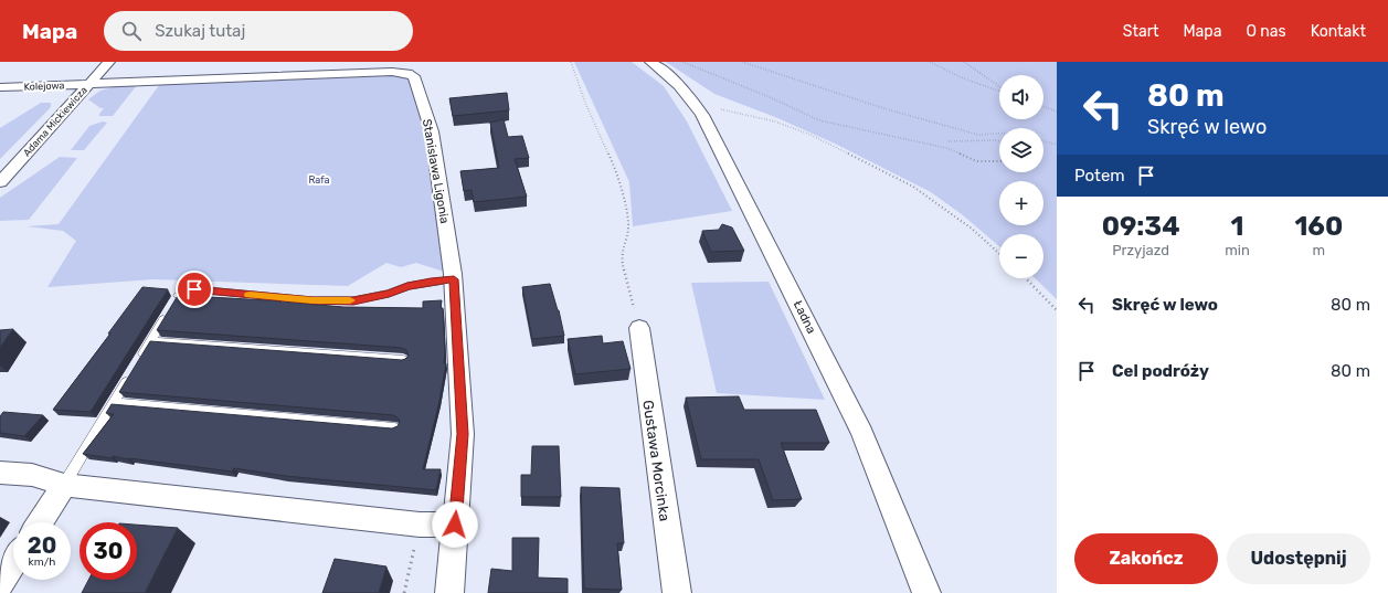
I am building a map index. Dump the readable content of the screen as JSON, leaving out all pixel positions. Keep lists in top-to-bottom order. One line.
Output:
{"streets":{"street":["Kolejowa","Adama Mickiewicza","Stanisława Ligonia","Ładna","Gustawa Morcinka"]},"crossings":[["Kolejowa","Adama Mickiewicza"],["Kolejowa","Stanisława Ligonia"],["Adama Mickiewicza","Stanisława Ligonia"]],"parks":["Rafa"],"page":{"header":"Mapa","search":"Szukaj tutaj","nav":["Start","Mapa","O nas","Kontakt"],"turn":["80 m","Skręć w lewo"],"map_buttons":["+","−"],"then":"Potem","eta":["09:34","Przyjazd","1","min","160","m"],"list":[{"name":"Skręć w lewo","value":"80 m"},{"name":"Cel podróży","value":"80 m"}],"speed":"20 km/h","limit":"30","buttons":["Zakończ","Udostępnij"]}}
